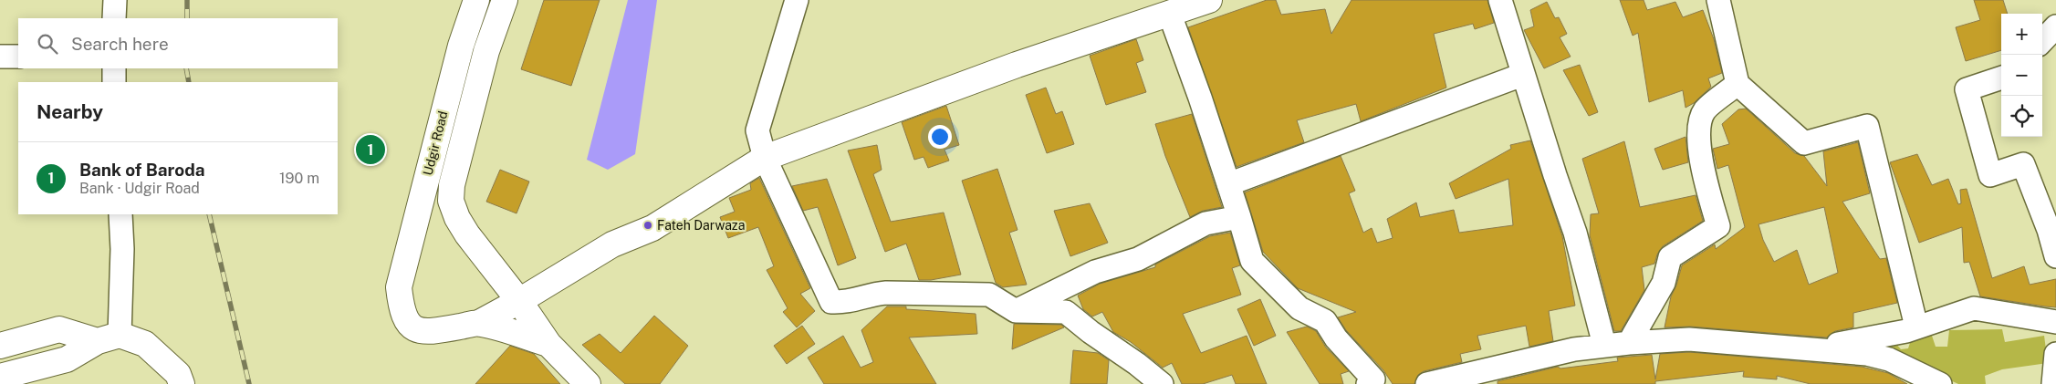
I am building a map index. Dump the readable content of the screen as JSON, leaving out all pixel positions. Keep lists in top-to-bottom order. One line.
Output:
{"streets":{"main road":["Udgir Road"]},"places":["Fateh Darwaza"],"page":{"map_buttons":["+","−"],"search":"Search here","heading":"Nearby","pins":"1","list":[{"mark":"1","name":"Bank of Baroda","note":"Bank · Udgir Road","value":"190 m"}]}}
